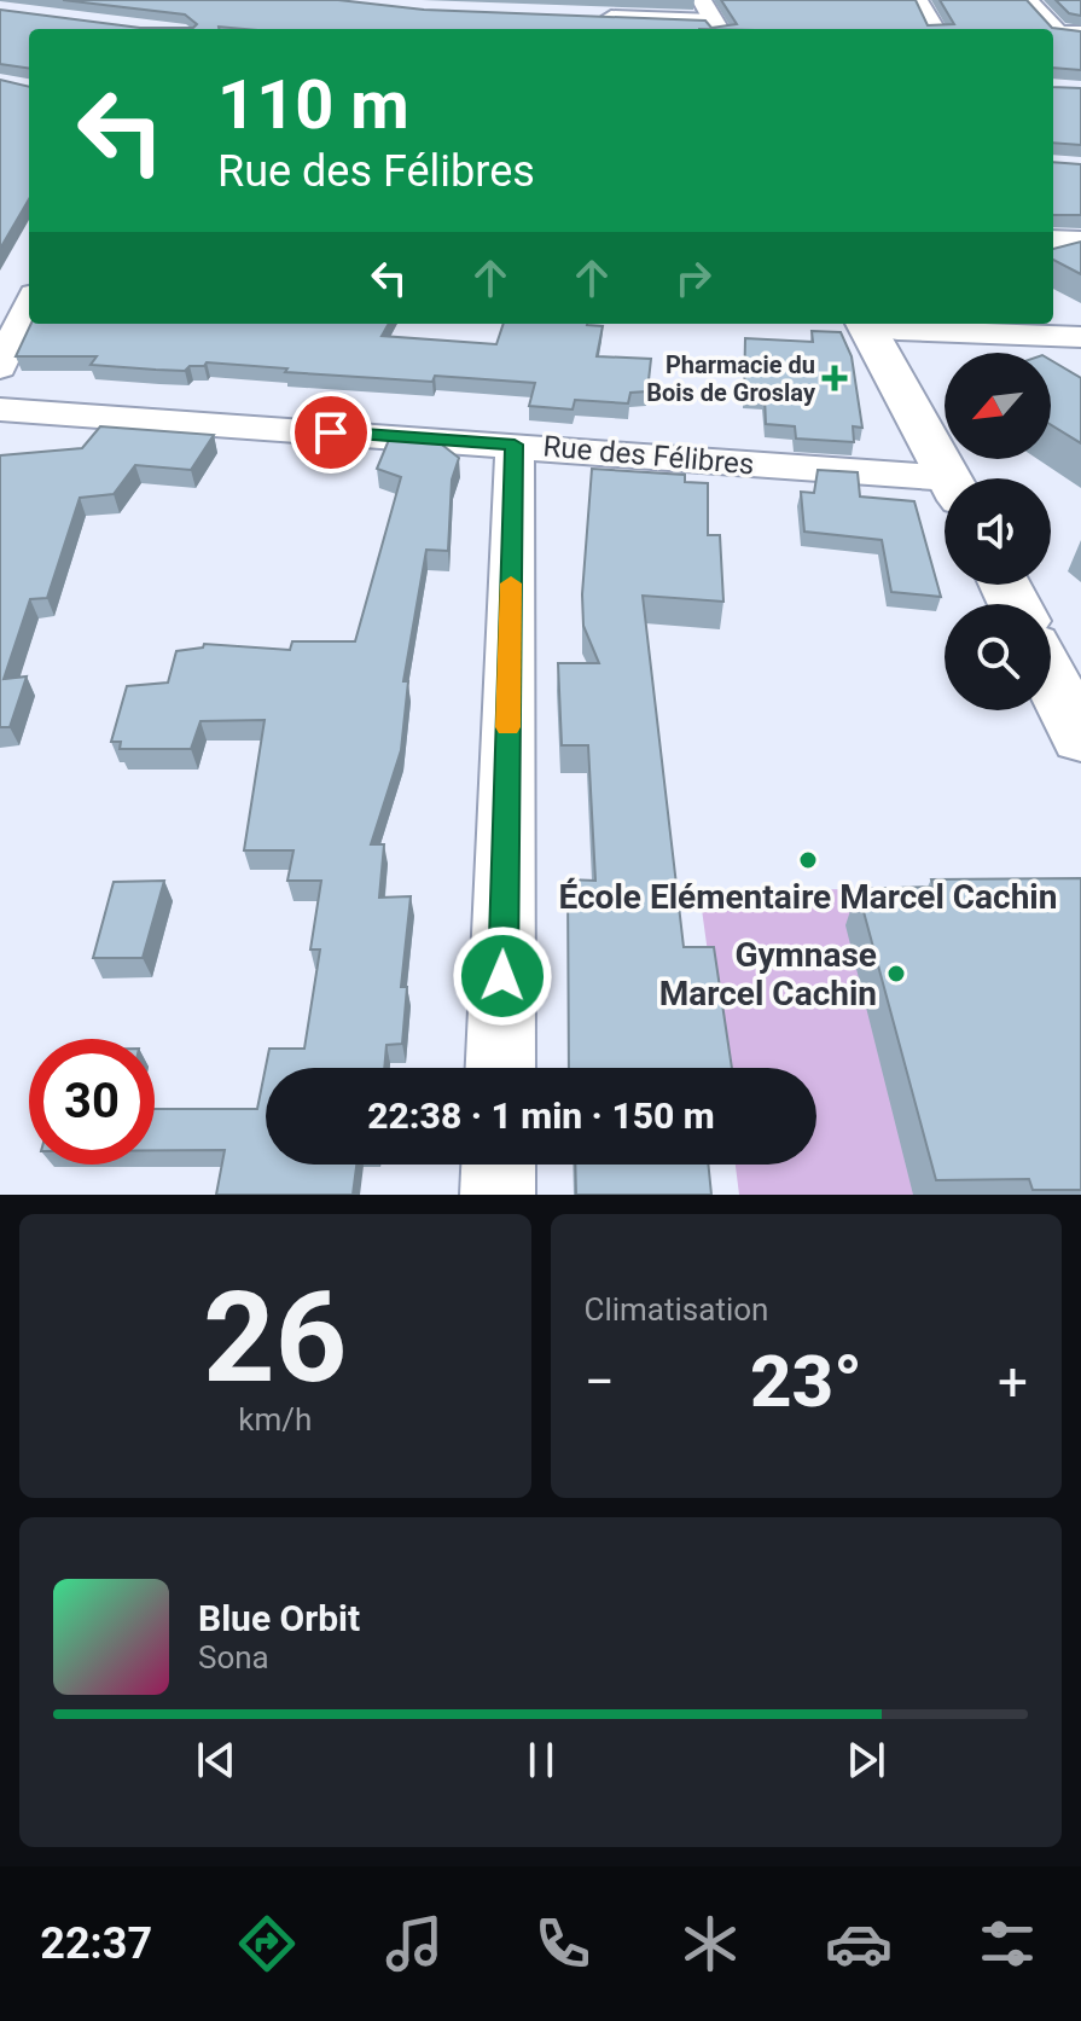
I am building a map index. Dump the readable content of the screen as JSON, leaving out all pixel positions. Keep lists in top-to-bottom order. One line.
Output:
{"streets":{"street":["Rue des Félibres"]},"places":{"health":["Pharmacie du Bois de Groslay"],"other":["École Elémentaire Marcel Cachin","Gymnase Marcel Cachin"]},"north":"bottom left","page":{"turn":["110 m","Rue des Félibres"],"limit":"30","trip":"22:38 · 1 min · 150 m","tile":[["26","km/h"],"Climatisation"],"heat":["−","23°","+"],"song":["Blue Orbit","Sona"],"tabs":"22:37"}}
